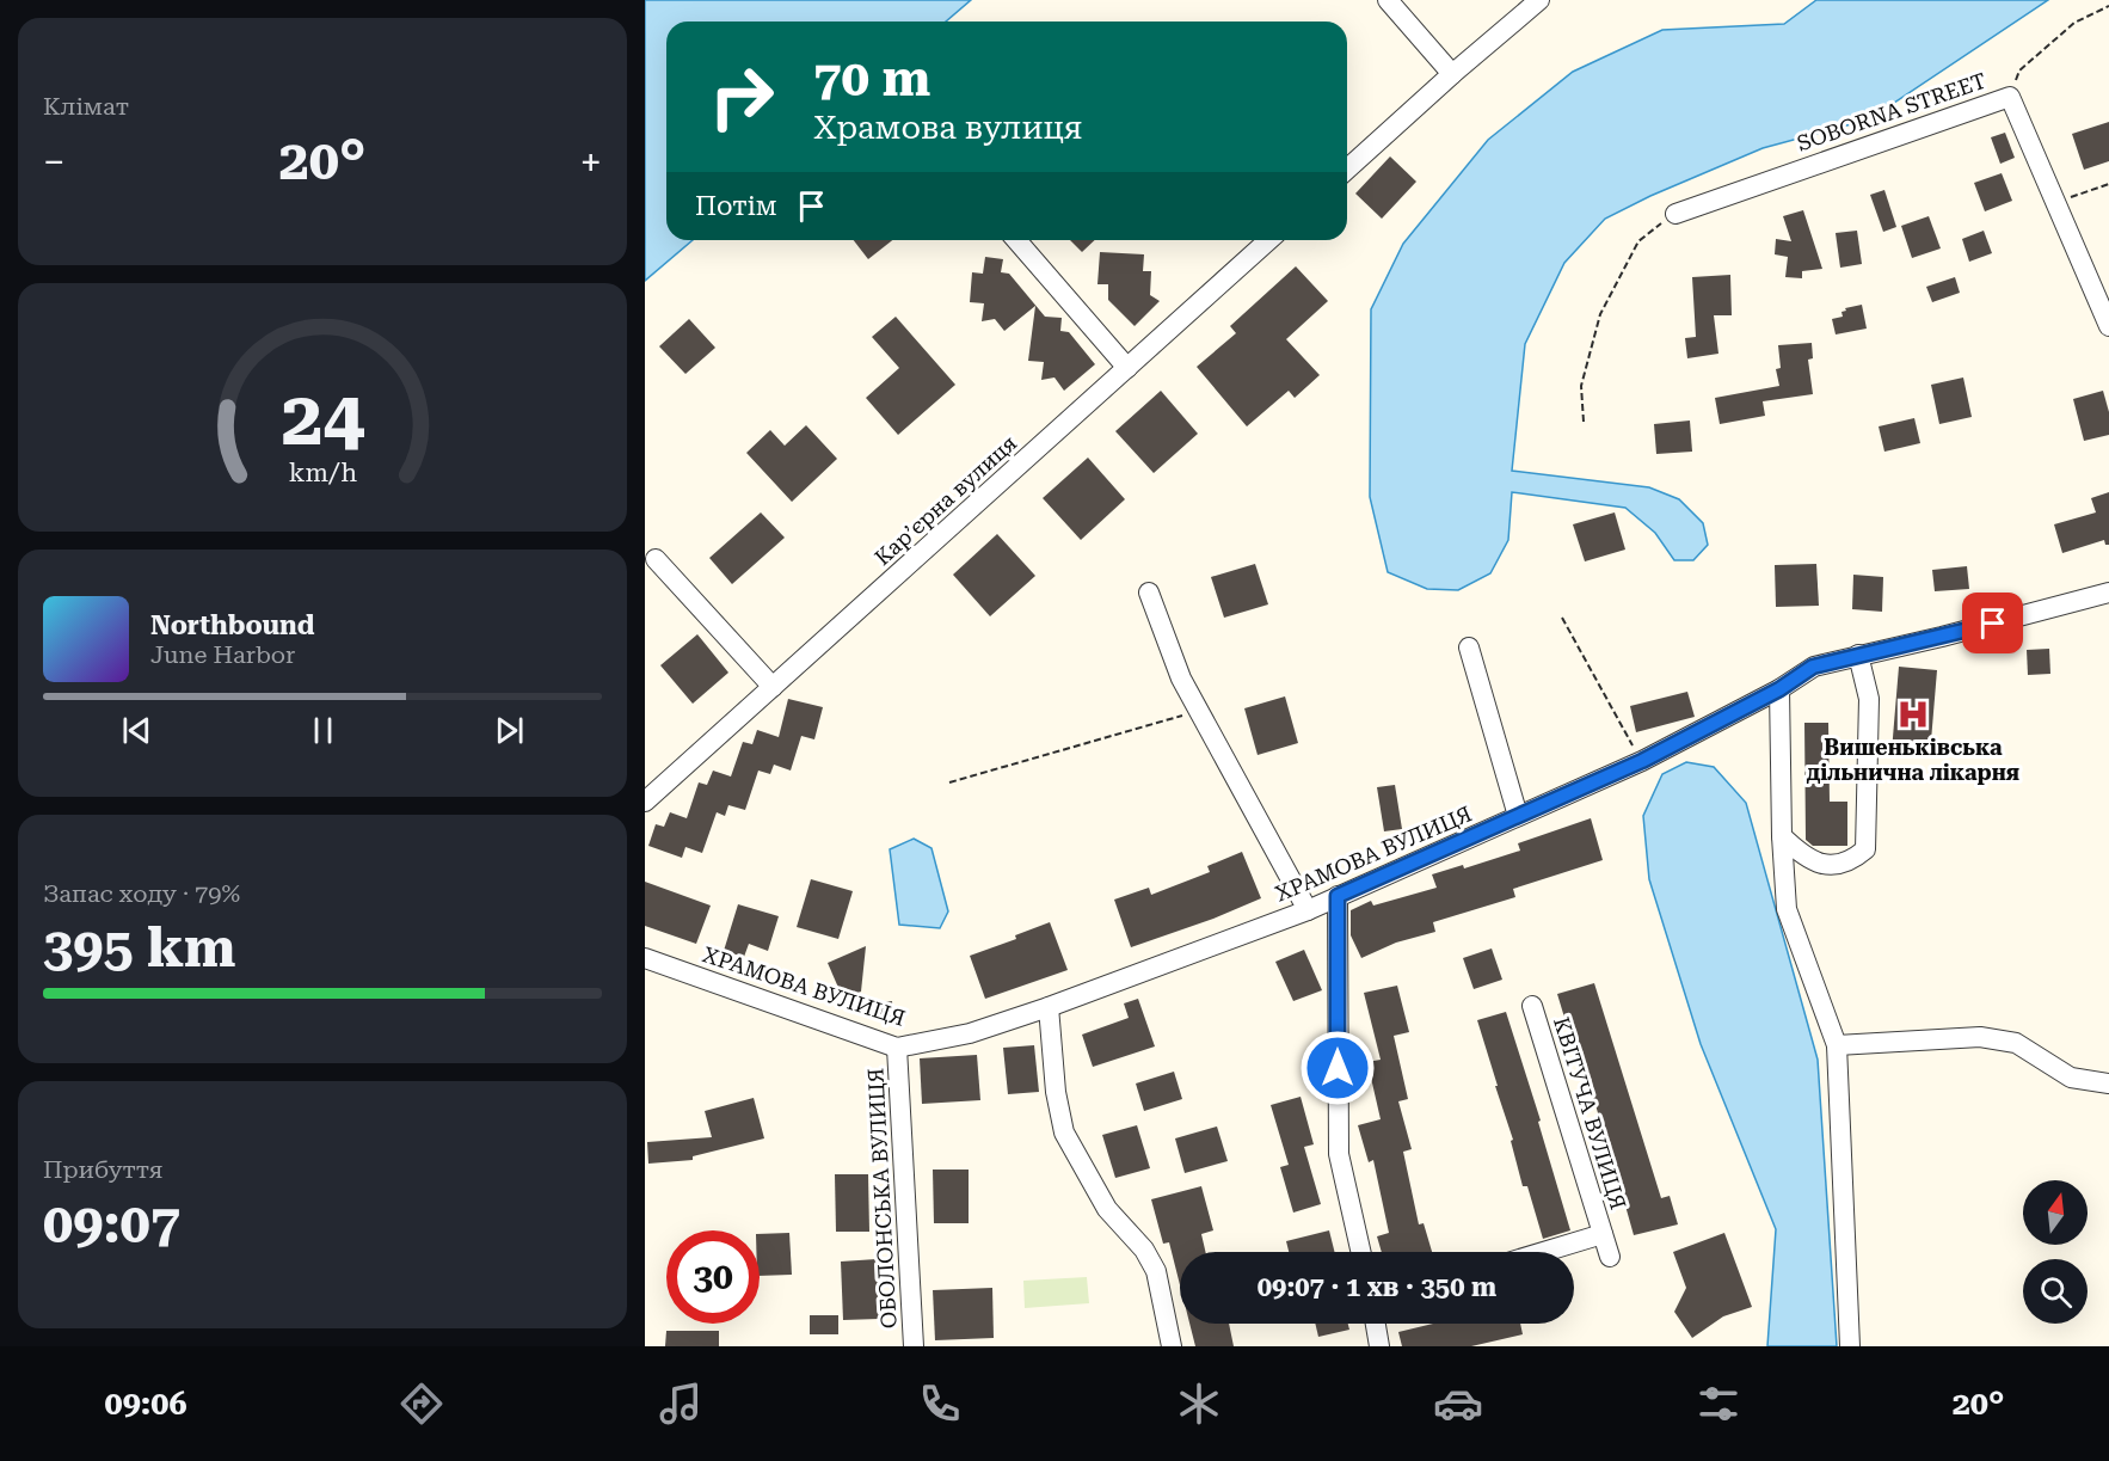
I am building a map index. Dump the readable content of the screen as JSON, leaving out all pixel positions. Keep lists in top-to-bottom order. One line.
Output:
{"streets":{"street":["SOBORNA STREET","Карʼєрна вулиця","ХРАМОВА ВУЛИЦЯ","КВІТУЧА ВУЛИЦЯ","ОБОЛОНСЬКА ВУЛИЦЯ"]},"crossings":[["ХРАМОВА ВУЛИЦЯ","ОБОЛОНСЬКА ВУЛИЦЯ"]],"places":{"hospital":["Вишеньківська дільнична лікарня"]},"north":"top","page":{"tile":["Клімат",["Запас ходу · 79%","395 km"],["Прибуття","09:07"]],"turn":["70 m","Храмова вулиця"],"heat":["−","20°","+"],"then":"Потім","song":["Northbound","June Harbor"],"limit":"30","trip":"09:07 · 1 хв · 350 m","tabs":["09:06","20°"],"gauge":["24","km/h"]}}
